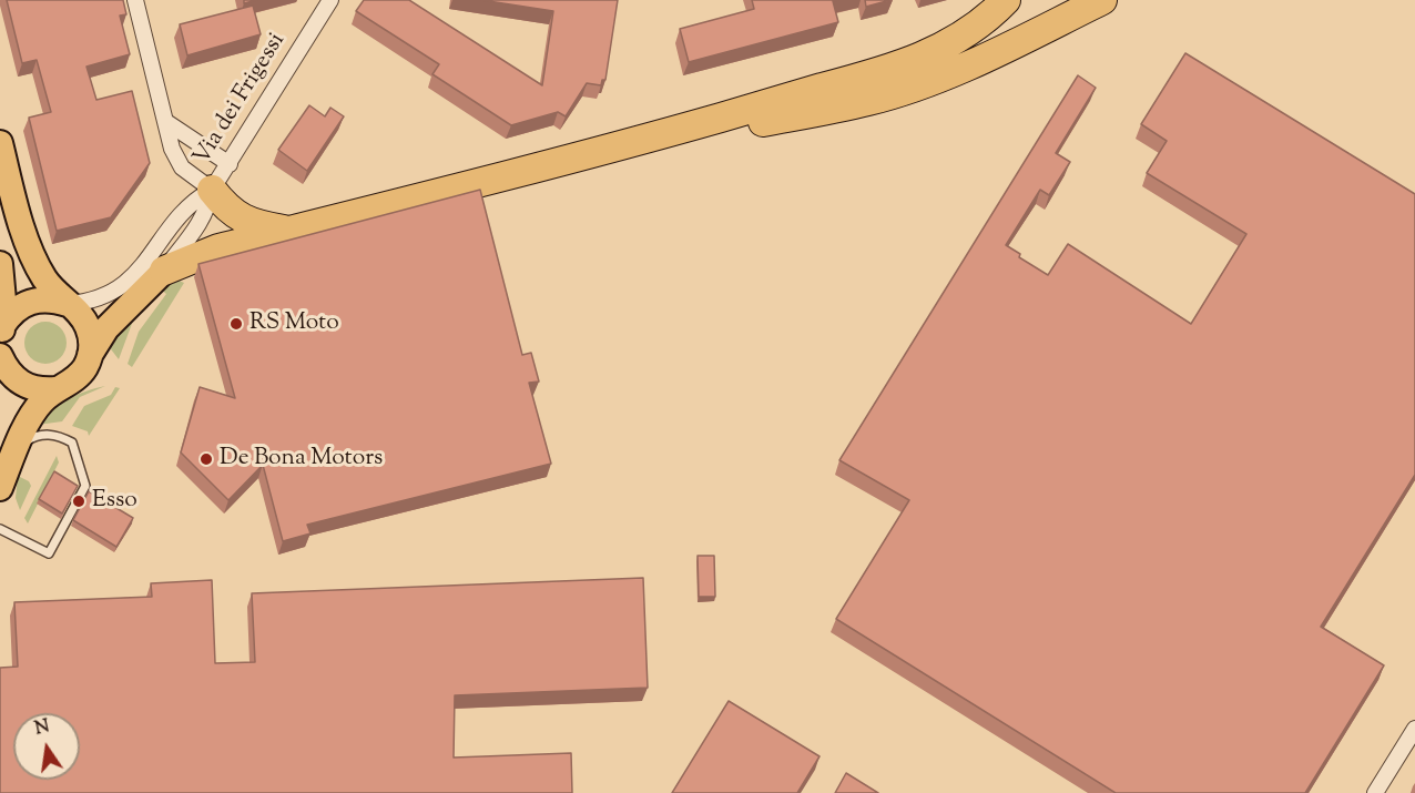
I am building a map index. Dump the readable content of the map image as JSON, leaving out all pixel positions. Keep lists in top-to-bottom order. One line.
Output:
{"streets":{"street":["Via dei Frigessi"]},"places":["RS Moto","De Bona Motors","Esso"],"north":"top"}
